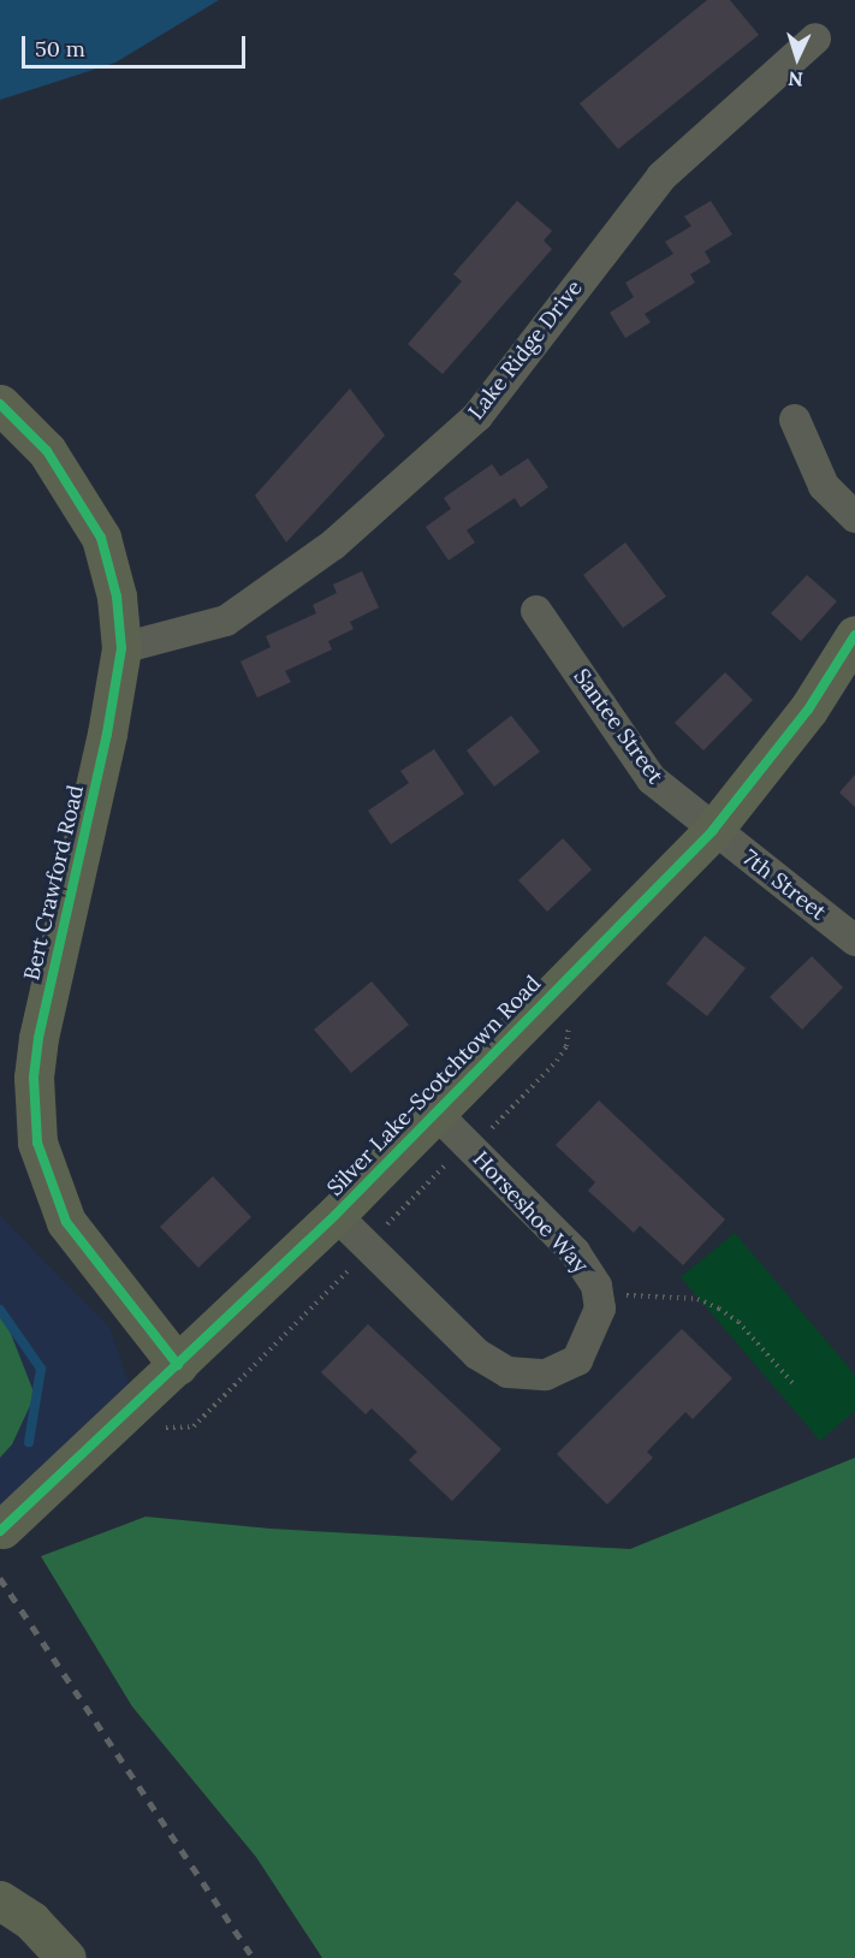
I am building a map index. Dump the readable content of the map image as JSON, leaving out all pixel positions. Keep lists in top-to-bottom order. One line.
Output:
{"streets":{"street":["Lake Ridge Drive","Santee Street","Bert Crawford Road","7th Street","Silver Lake-Scotchtown Road","Horseshoe Way"]},"crossings":[["Lake Ridge Drive","Bert Crawford Road"],["Santee Street","7th Street"],["Santee Street","Silver Lake-Scotchtown Road"],["Bert Crawford Road","Silver Lake-Scotchtown Road"],["7th Street","Silver Lake-Scotchtown Road"],["Silver Lake-Scotchtown Road","Horseshoe Way"]],"scale_bar":"50 m","north":"bottom"}
